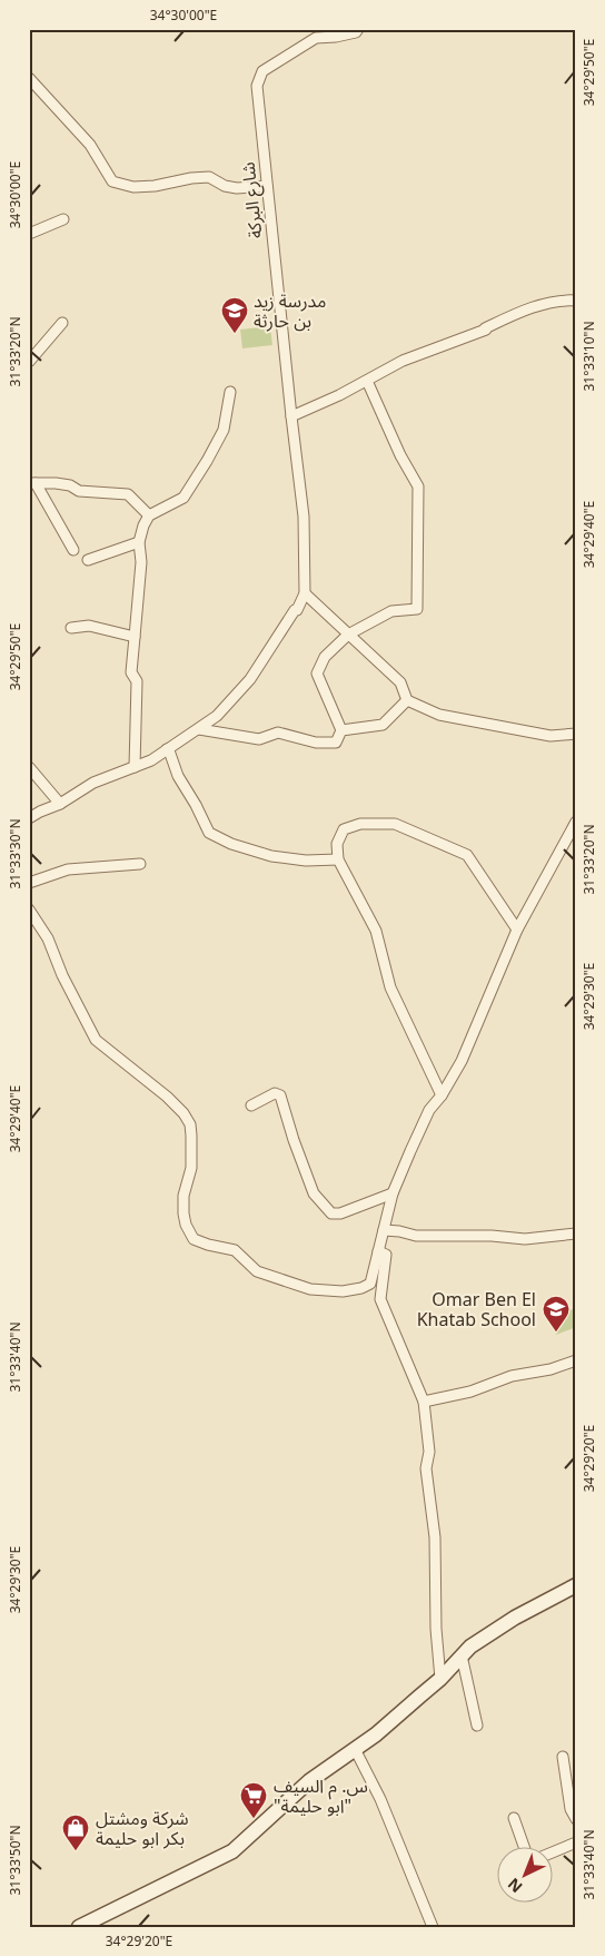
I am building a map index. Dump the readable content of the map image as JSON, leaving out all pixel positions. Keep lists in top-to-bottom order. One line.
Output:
{"streets":{"street":["شارع البركة"]},"places":{"school or university":["مدرسة زيد بن حارثة","Omar Ben El Khatab School"],"supermarket":["س. م السيف \"ابو حليمة\""],"shop":["شركة ومشتل بكر ابو حليمة"]},"north":"bottom left","coordinates":["34°30'00\"E","34°29'50\"E","31°33'20\"N","31°33'10\"N","34°29'40\"E","31°33'30\"N","34°29'30\"E","31°33'40\"N","34°29'20\"E","31°33'50\"N"]}
